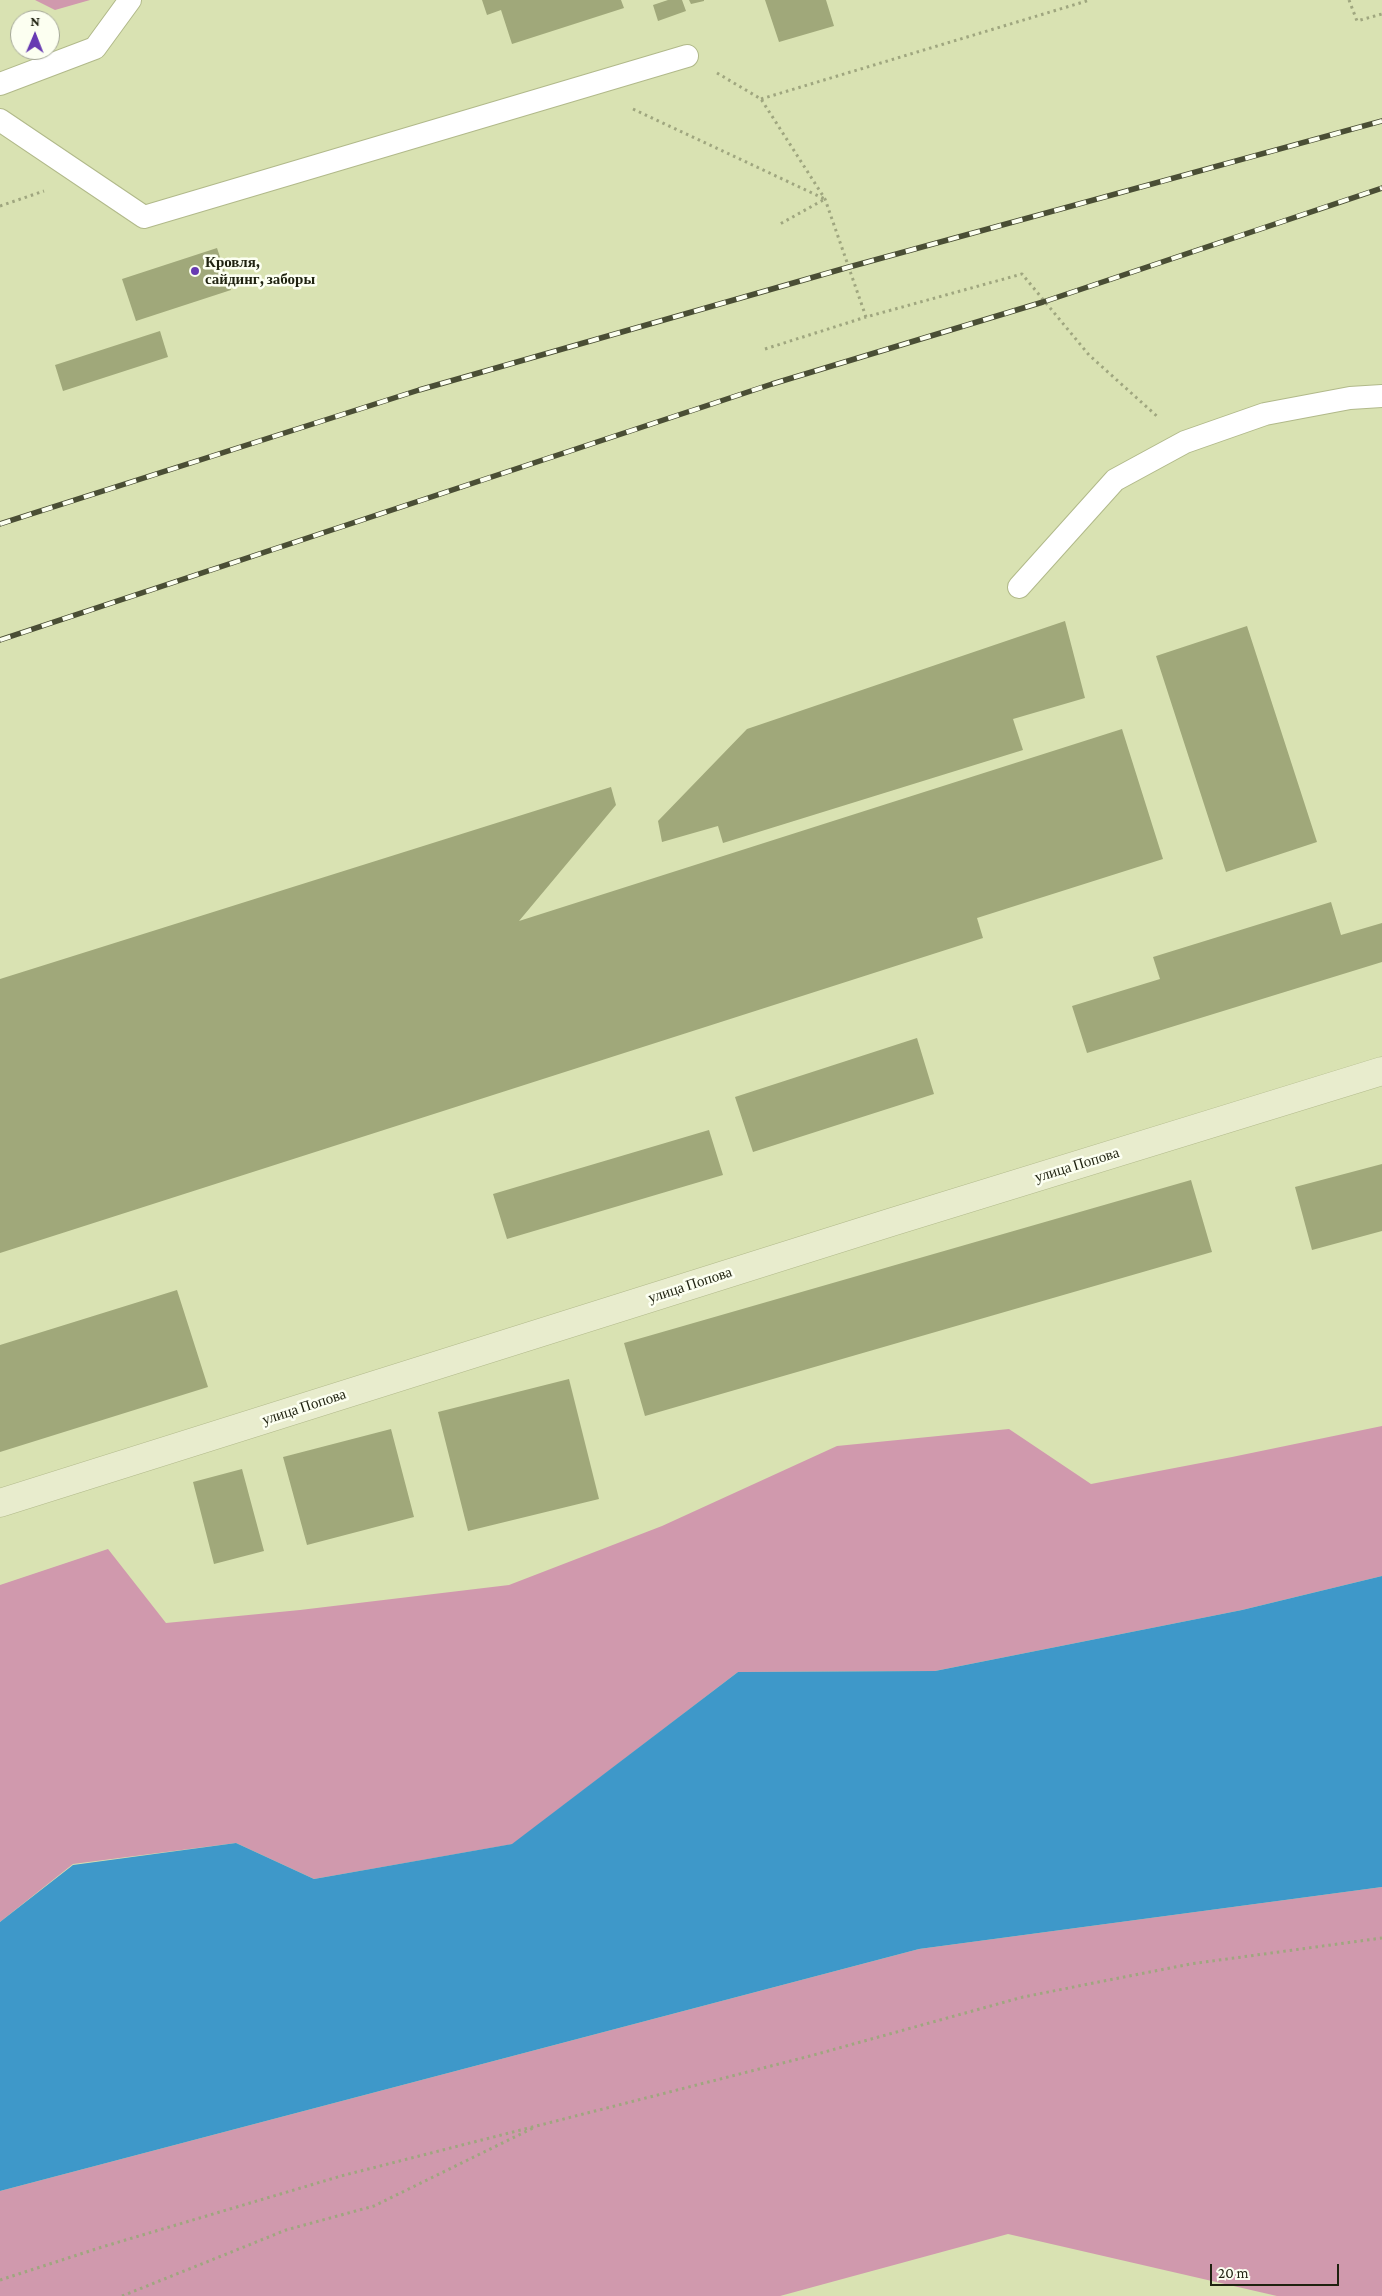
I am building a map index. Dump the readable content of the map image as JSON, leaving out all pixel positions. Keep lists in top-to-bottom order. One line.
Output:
{"streets":{"street":["улица Попова"]},"places":["Кровля, сайдинг, заборы"],"scale_bar":"20 m","north":"top"}
